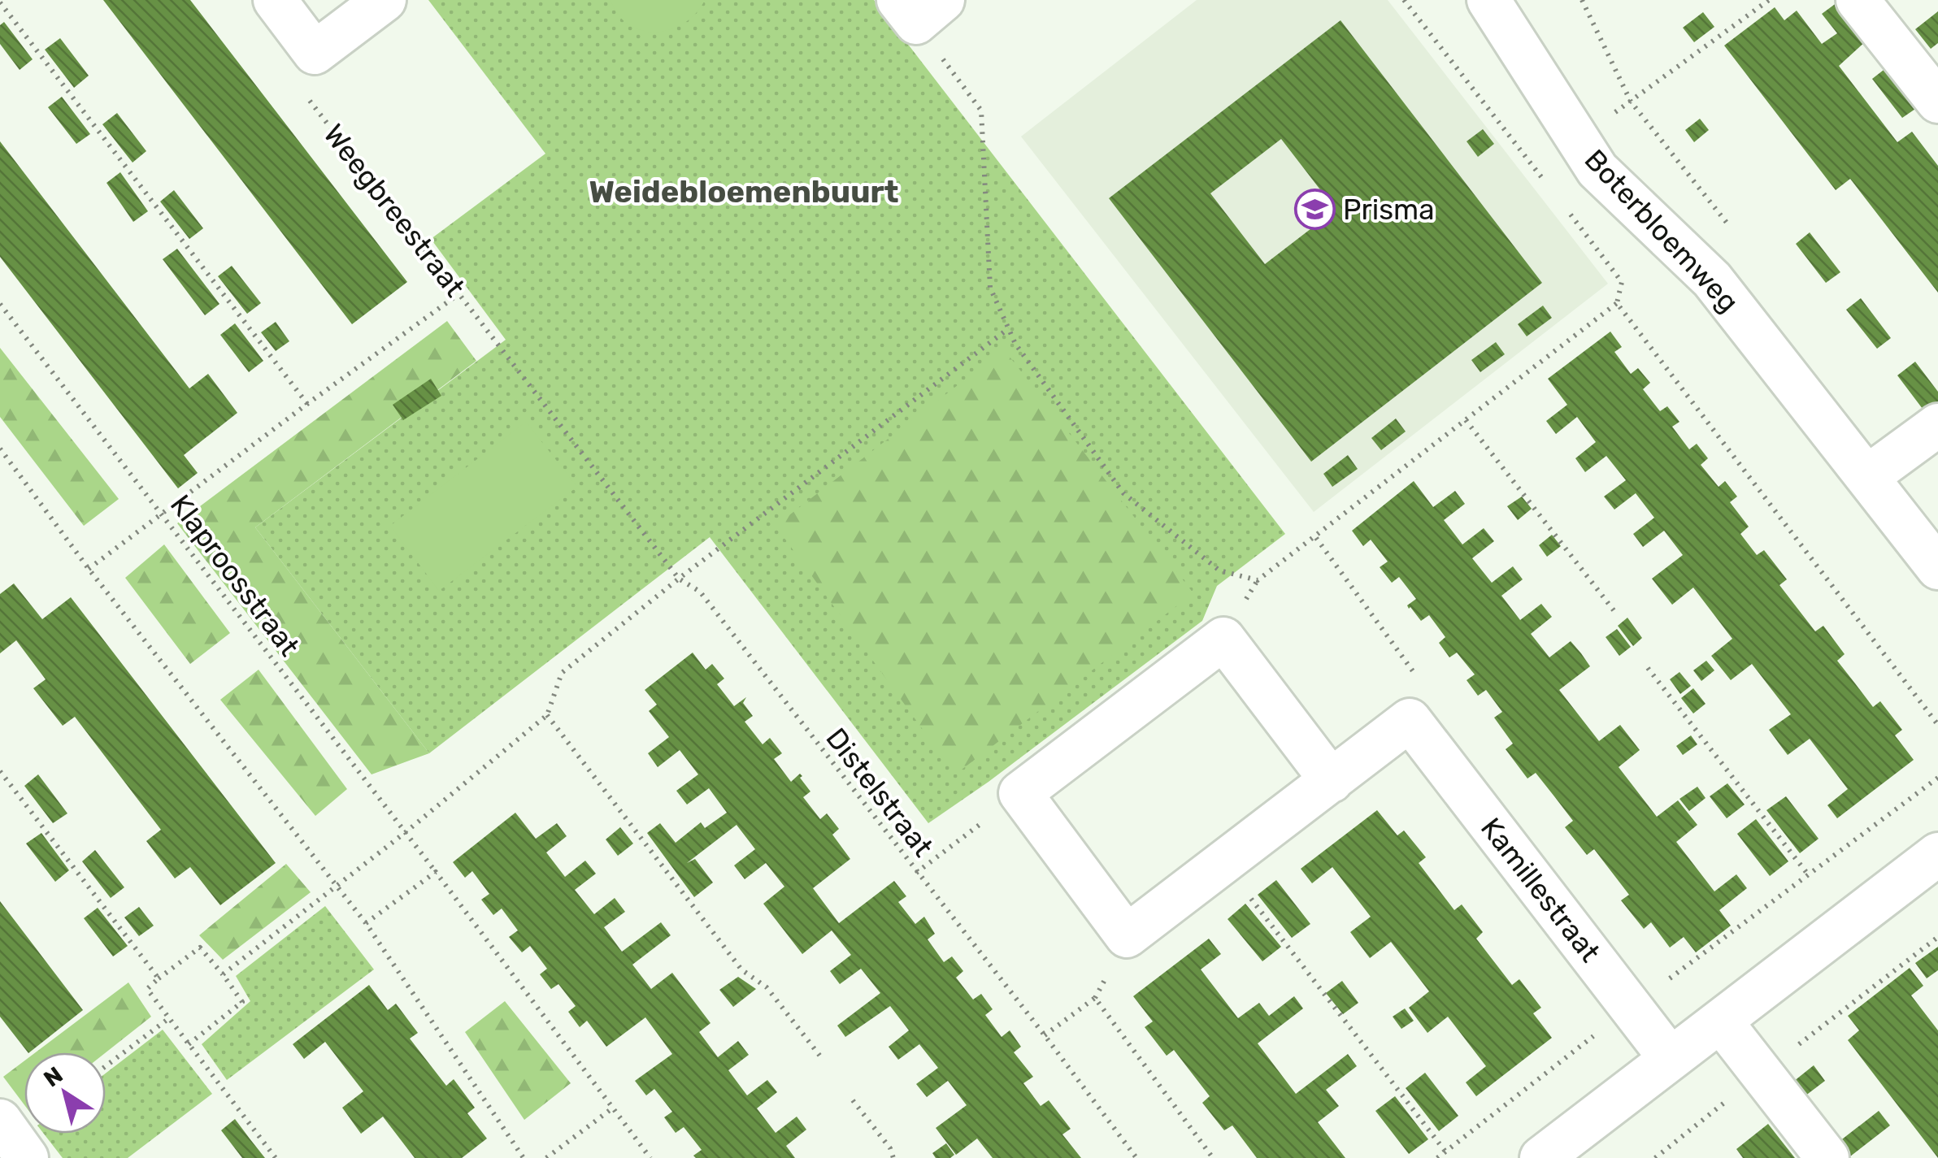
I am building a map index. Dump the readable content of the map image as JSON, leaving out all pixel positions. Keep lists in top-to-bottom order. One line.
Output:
{"streets":{"street":["Boterbloemweg","Kamillestraat"],"path":["Weegbreestraat","Klaproosstraat","Distelstraat"]},"crossings":[["Weegbreestraat","Distelstraat"]],"districts":["Weidebloemenbuurt"],"places":{"school or university":["Prisma"]},"north":"top left"}
